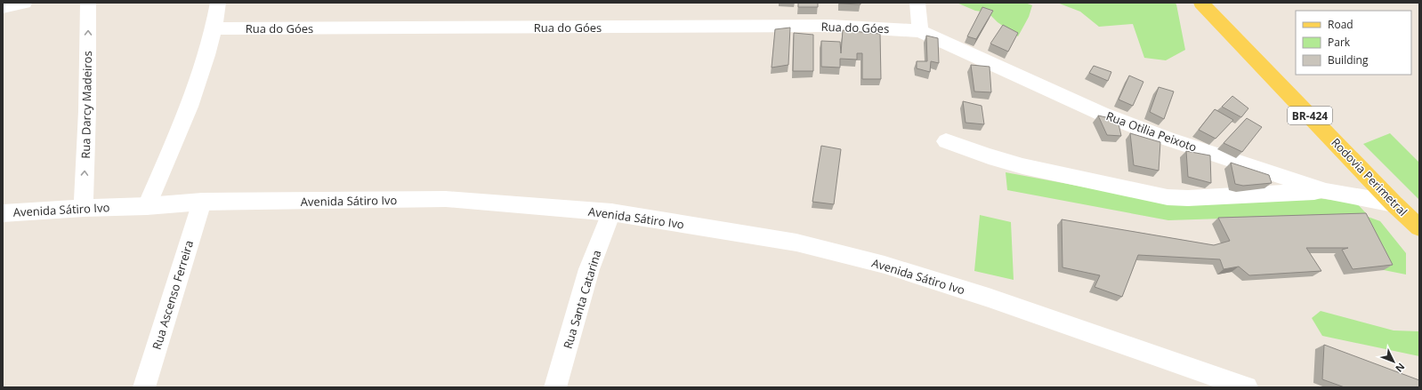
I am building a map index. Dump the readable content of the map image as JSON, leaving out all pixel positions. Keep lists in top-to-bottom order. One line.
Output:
{"streets":{"main road":["BR-424","Rodovia Perimetral"],"street":["Rua do Góes","Rua Darcy Madeiros","Rua Otilia Peixoto","Avenida Sátiro Ivo","Rua Ascenso Ferreira","Rua Santa Catarina"]},"crossings":[["Rua do Góes","Rua Otilia Peixoto"],["Rua Darcy Madeiros","Avenida Sátiro Ivo"],["Rua Otilia Peixoto","Rodovia Perimetral"],["Avenida Sátiro Ivo","Rua Ascenso Ferreira"],["Avenida Sátiro Ivo","Rua Santa Catarina"]],"legend":["Road","Park","Building"],"north":"bottom right"}
